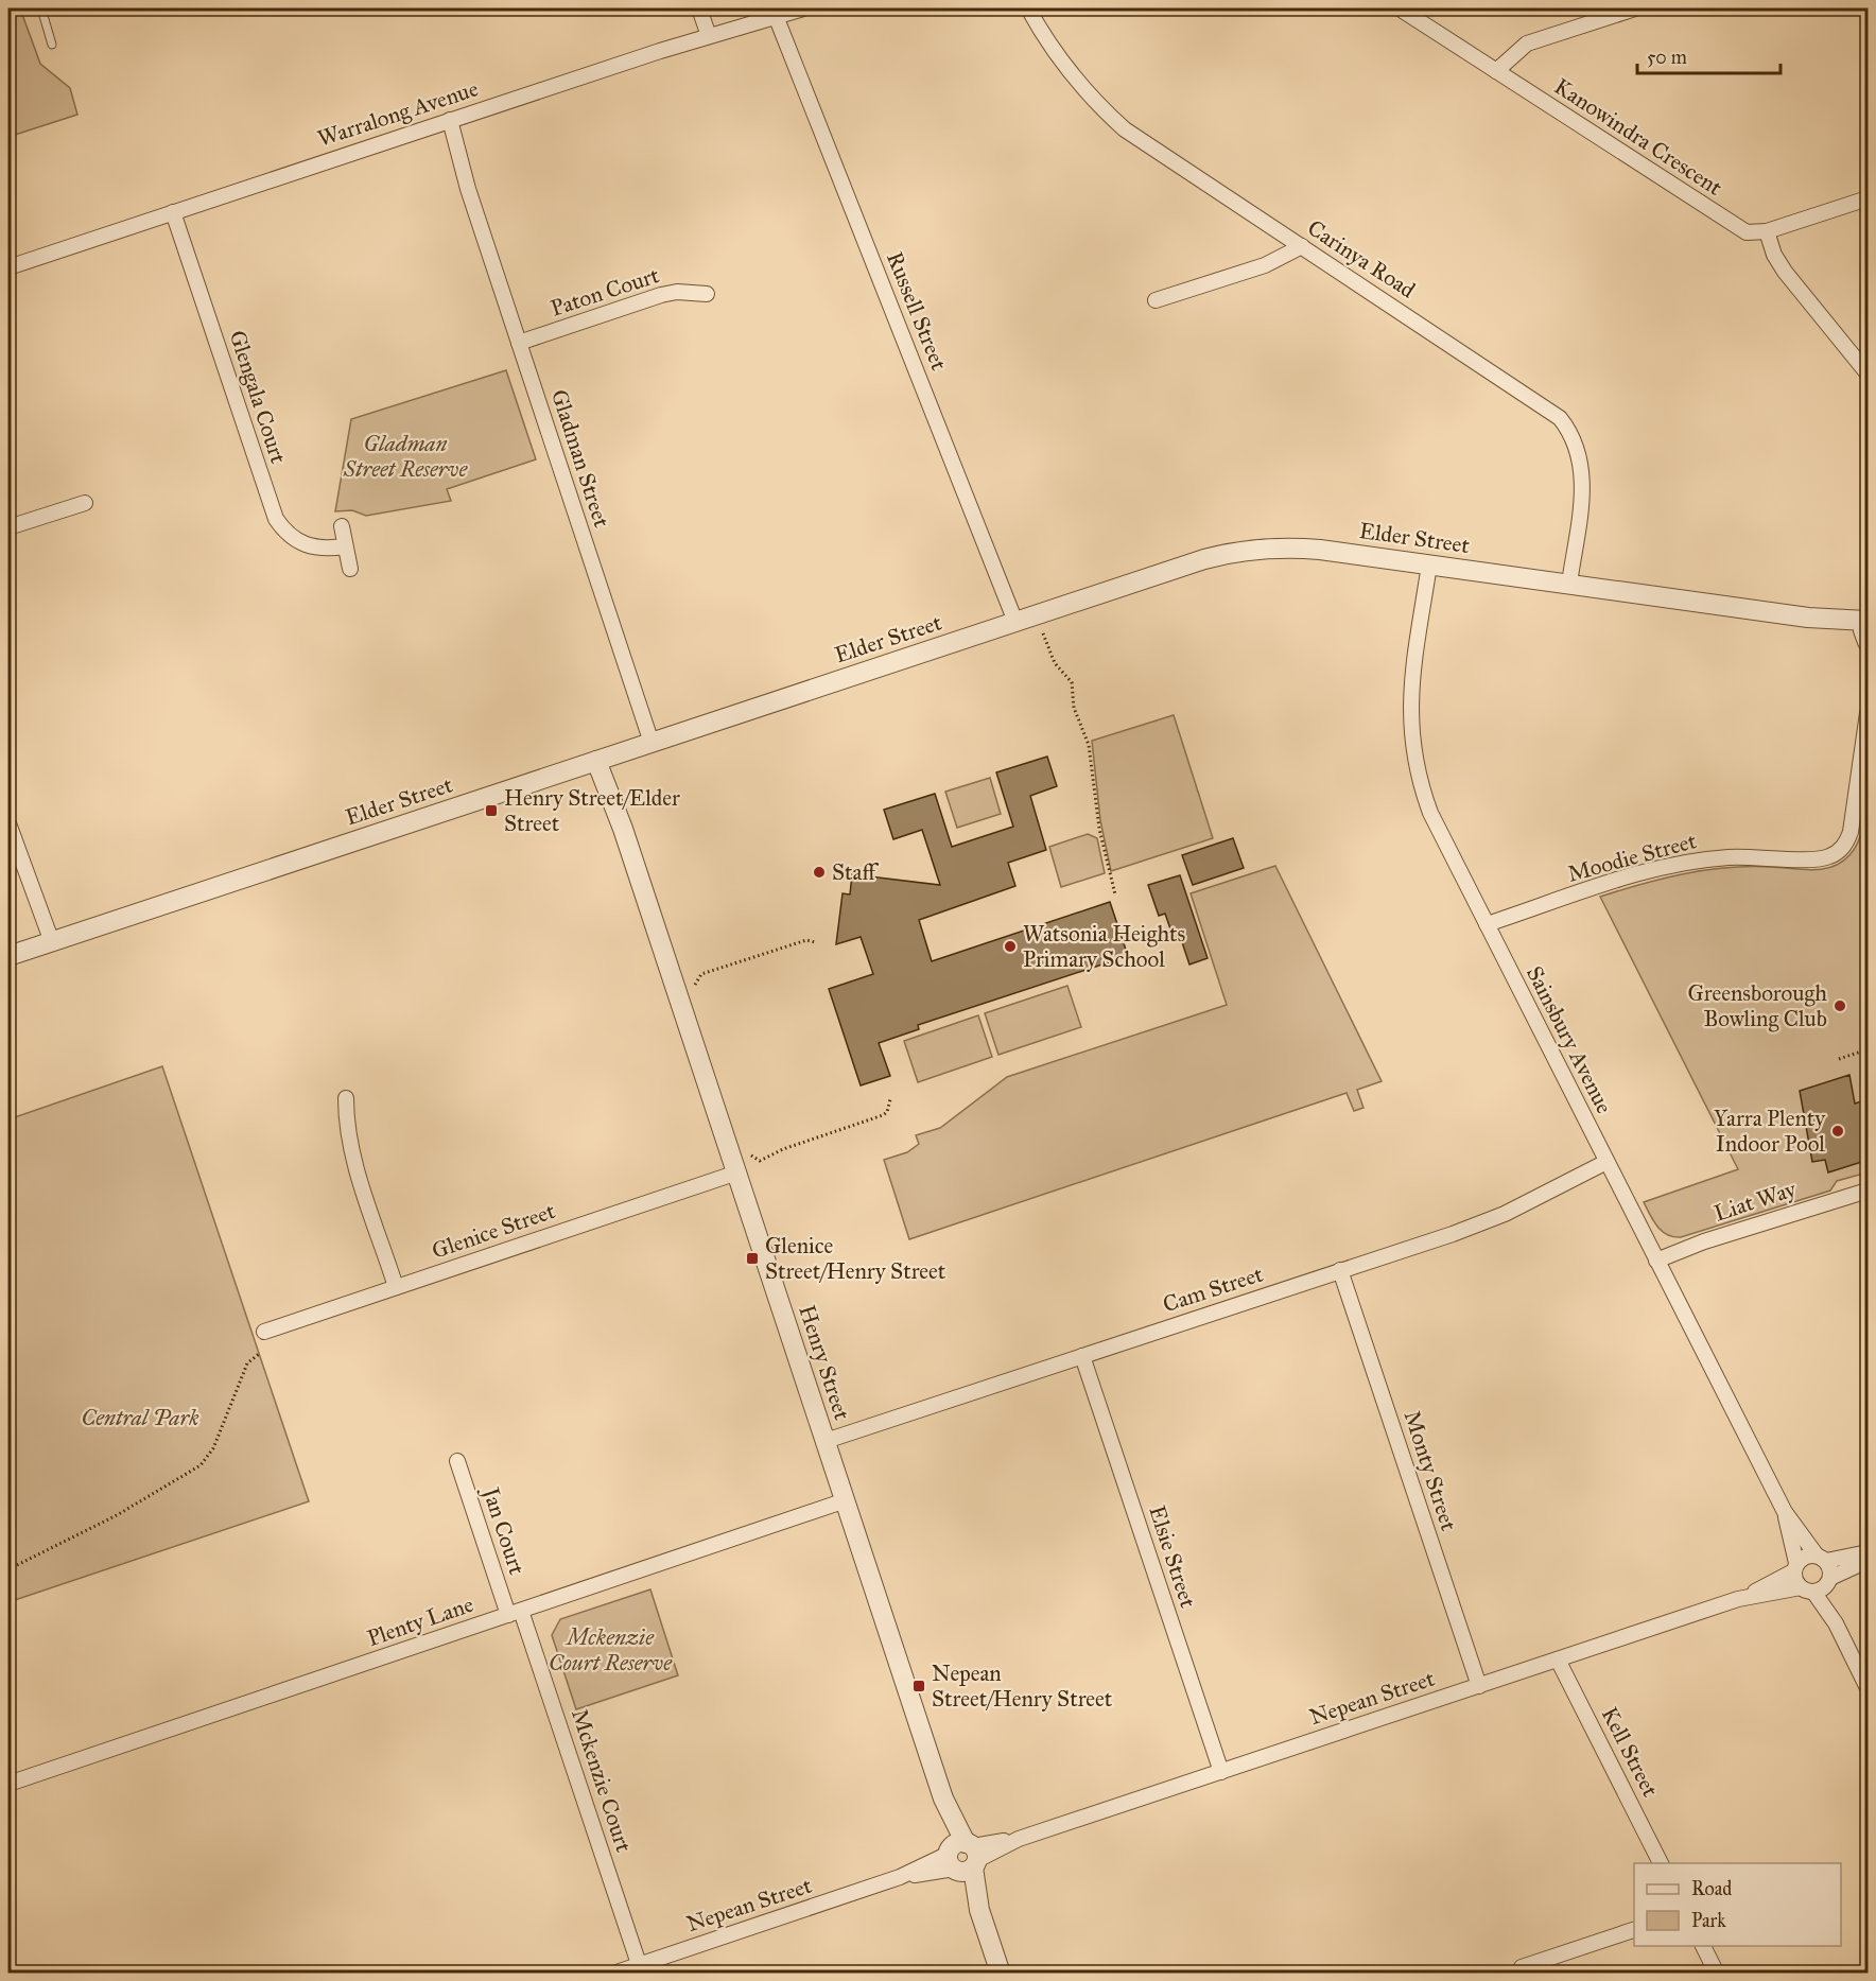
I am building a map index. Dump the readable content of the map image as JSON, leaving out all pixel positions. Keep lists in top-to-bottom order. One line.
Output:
{"streets":{"street":["Warralong Avenue","Kanowindra Crescent","Carinya Road","Paton Court","Russell Street","Glengala Court","Gladman Street","Elder Street","Moodie Street","Sainsbury Avenue","Liat Way","Glenice Street","Cam Street","Henry Street","Monty Street","Jan Court","Elsie Street","Plenty Lane","Nepean Street","Kell Street","Mckenzie Court"]},"crossings":[["Warralong Avenue","Russell Street"],["Warralong Avenue","Glengala Court"],["Warralong Avenue","Gladman Street"],["Carinya Road","Elder Street"],["Paton Court","Gladman Street"],["Russell Street","Elder Street"],["Gladman Street","Elder Street"],["Elder Street","Sainsbury Avenue"],["Elder Street","Henry Street"],["Moodie Street","Sainsbury Avenue"],["Sainsbury Avenue","Liat Way"],["Sainsbury Avenue","Cam Street"],["Sainsbury Avenue","Nepean Street"],["Glenice Street","Henry Street"],["Cam Street","Henry Street"],["Cam Street","Monty Street"],["Cam Street","Elsie Street"],["Henry Street","Plenty Lane"],["Henry Street","Nepean Street"],["Monty Street","Nepean Street"],["Jan Court","Plenty Lane"],["Jan Court","Mckenzie Court"],["Elsie Street","Nepean Street"],["Plenty Lane","Mckenzie Court"],["Nepean Street","Kell Street"],["Nepean Street","Mckenzie Court"]],"parks":["Gladman Street Reserve","Central Park","Mckenzie Court Reserve"],"places":{"transit":["Henry Street/Elder Street","Glenice Street/Henry Street","Nepean Street/Henry Street"],"other":["Staff","Watsonia Heights Primary School","Greensborough Bowling Club","Yarra Plenty Indoor Pool"]},"legend":["Road","Park"],"scale_bar":"50 m"}
